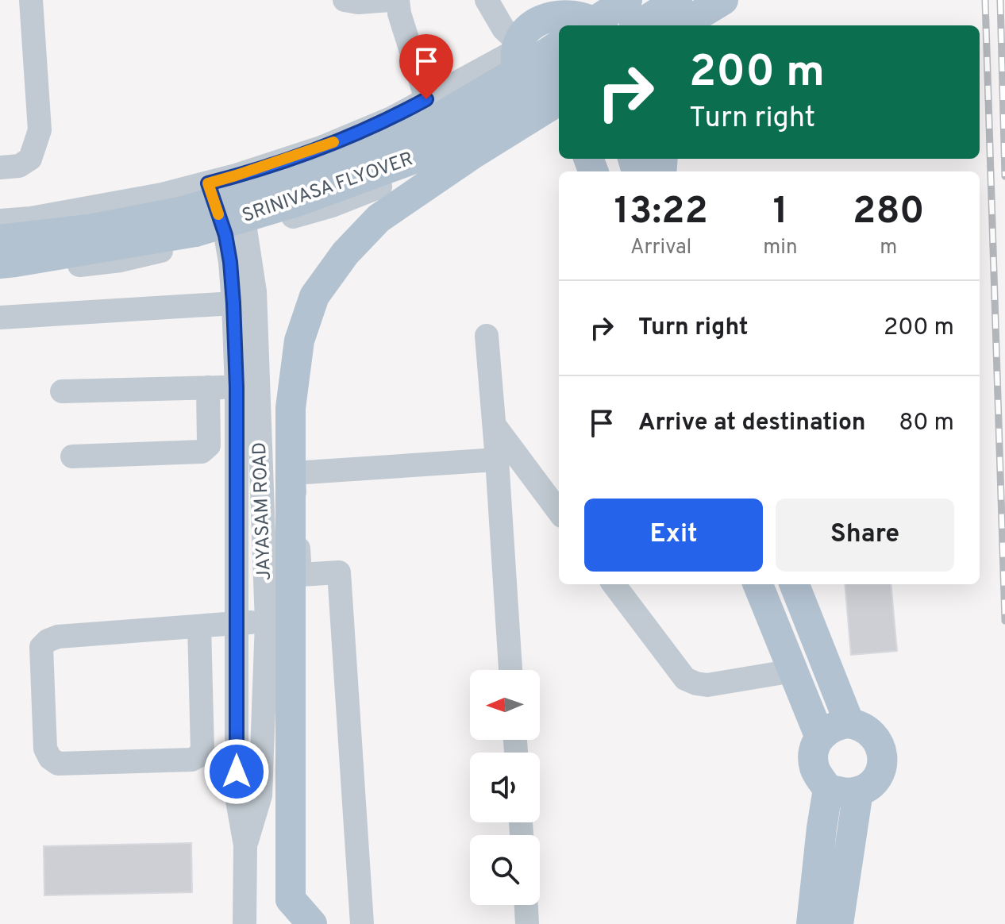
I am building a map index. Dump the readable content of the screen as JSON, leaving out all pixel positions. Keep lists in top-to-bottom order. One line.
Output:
{"streets":{"main road":["SRINIVASA FLYOVER"],"street":["JAYASAM ROAD"]},"north":"left","page":{"turn":["200 m","Turn right"],"eta":["13:22","Arrival","1","min","280","m"],"list":[{"name":"Turn right","value":"200 m"},{"name":"Arrive at destination","value":"80 m"}],"buttons":["Exit","Share"]}}
